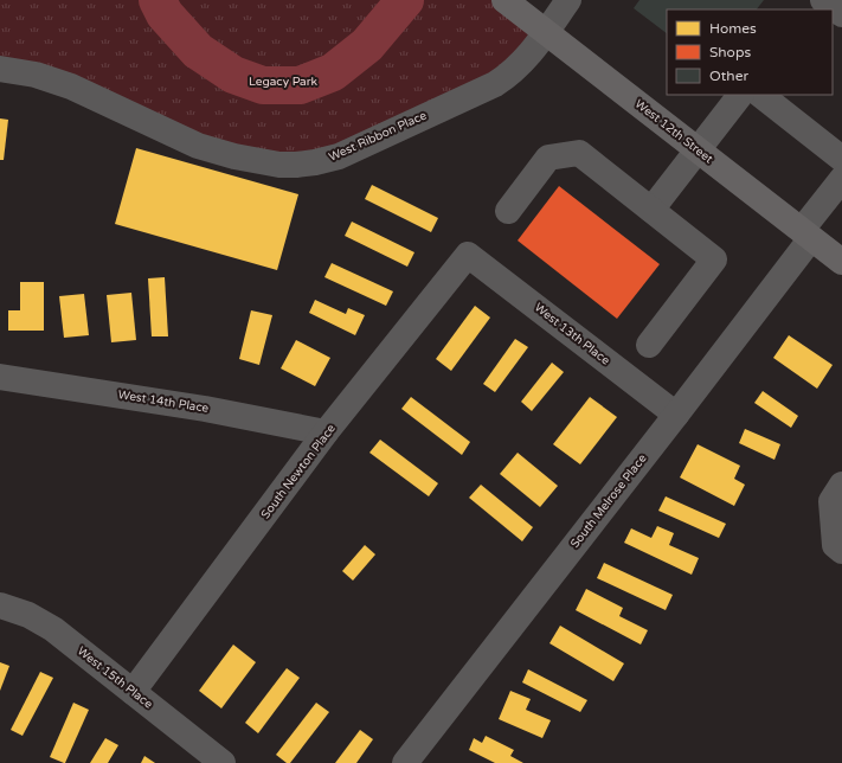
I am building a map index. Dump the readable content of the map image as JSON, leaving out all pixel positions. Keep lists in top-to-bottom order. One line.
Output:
{"streets":{"main road":["West 12th Street"],"street":["West Ribbon Place","West 13th Place","West 14th Place","South Newton Place","South Melrose Place","West 15th Place"]},"crossings":[["West 12th Street","West Ribbon Place"],["West 12th Street","South Melrose Place"],["West 13th Place","South Newton Place"],["West 13th Place","South Melrose Place"],["West 14th Place","South Newton Place"],["South Newton Place","West 15th Place"]],"parks":["Legacy Park"],"legend":["Homes","Shops","Other"]}
